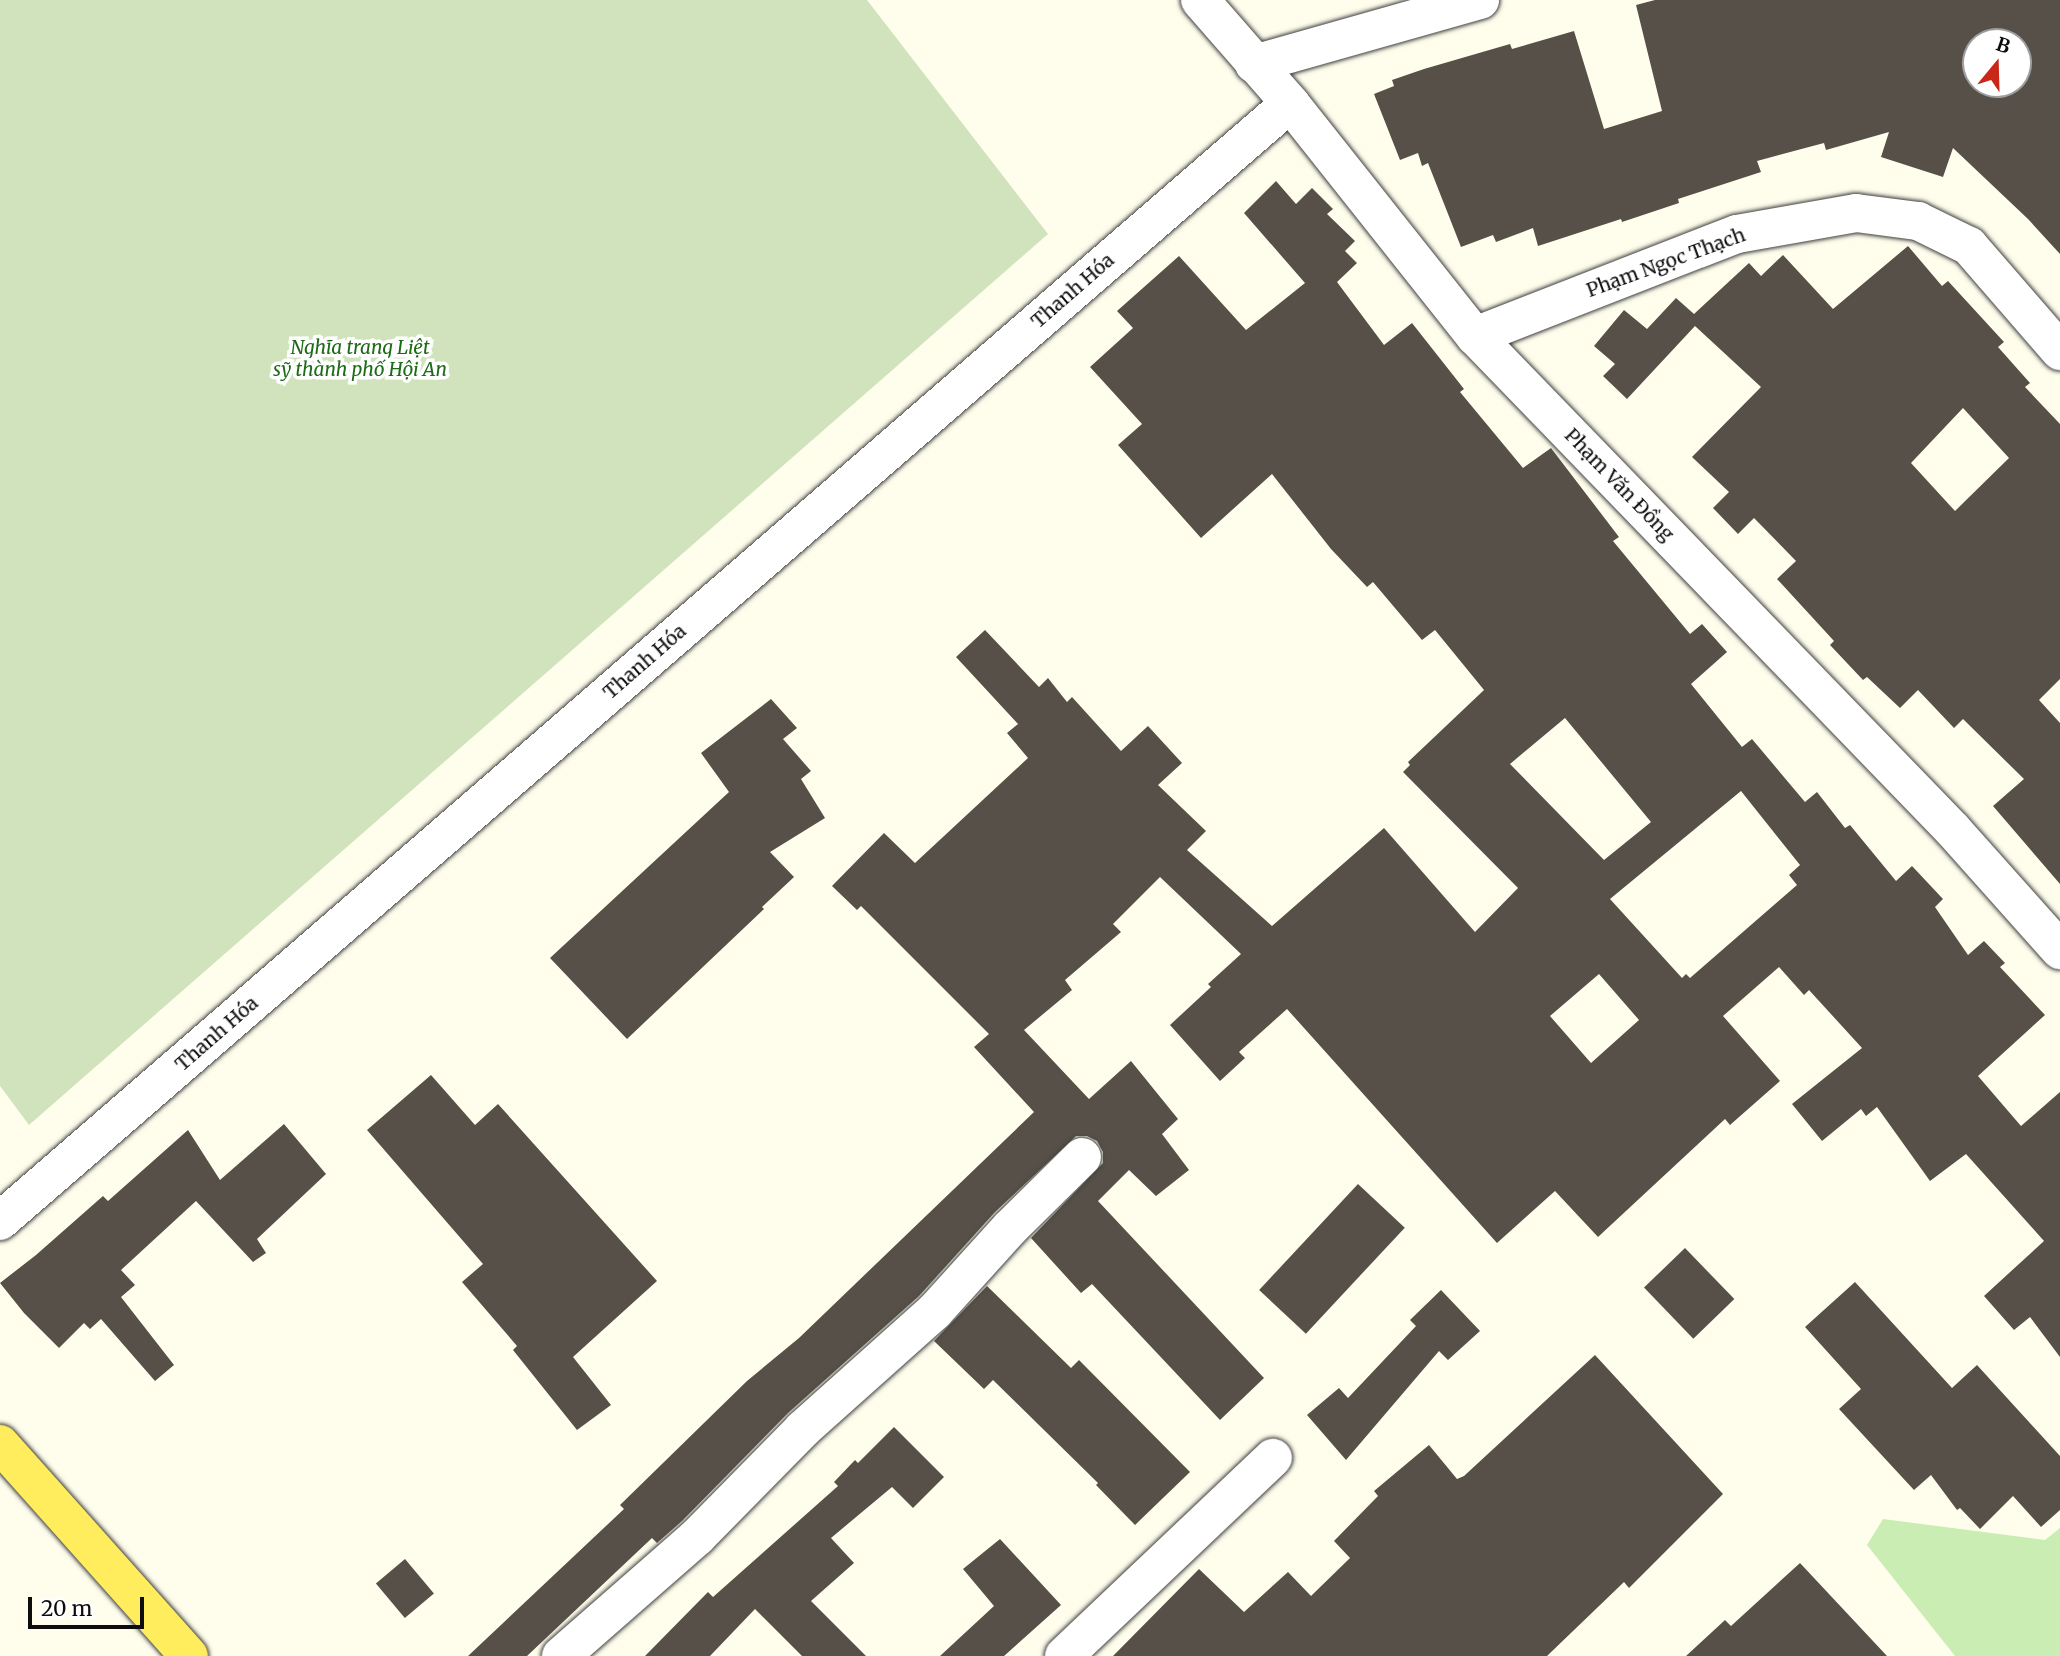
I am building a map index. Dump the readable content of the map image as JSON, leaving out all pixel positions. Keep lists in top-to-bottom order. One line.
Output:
{"streets":{"street":["Phạm Ngọc Thạch","Thanh Hóa","Phạm Văn Đồng"]},"crossings":[["Phạm Ngọc Thạch","Phạm Văn Đồng"],["Thanh Hóa","Phạm Văn Đồng"]],"parks":["Nghĩa trang Liệt sỹ thành phố Hội An"],"scale_bar":"20 m","north":"top"}
